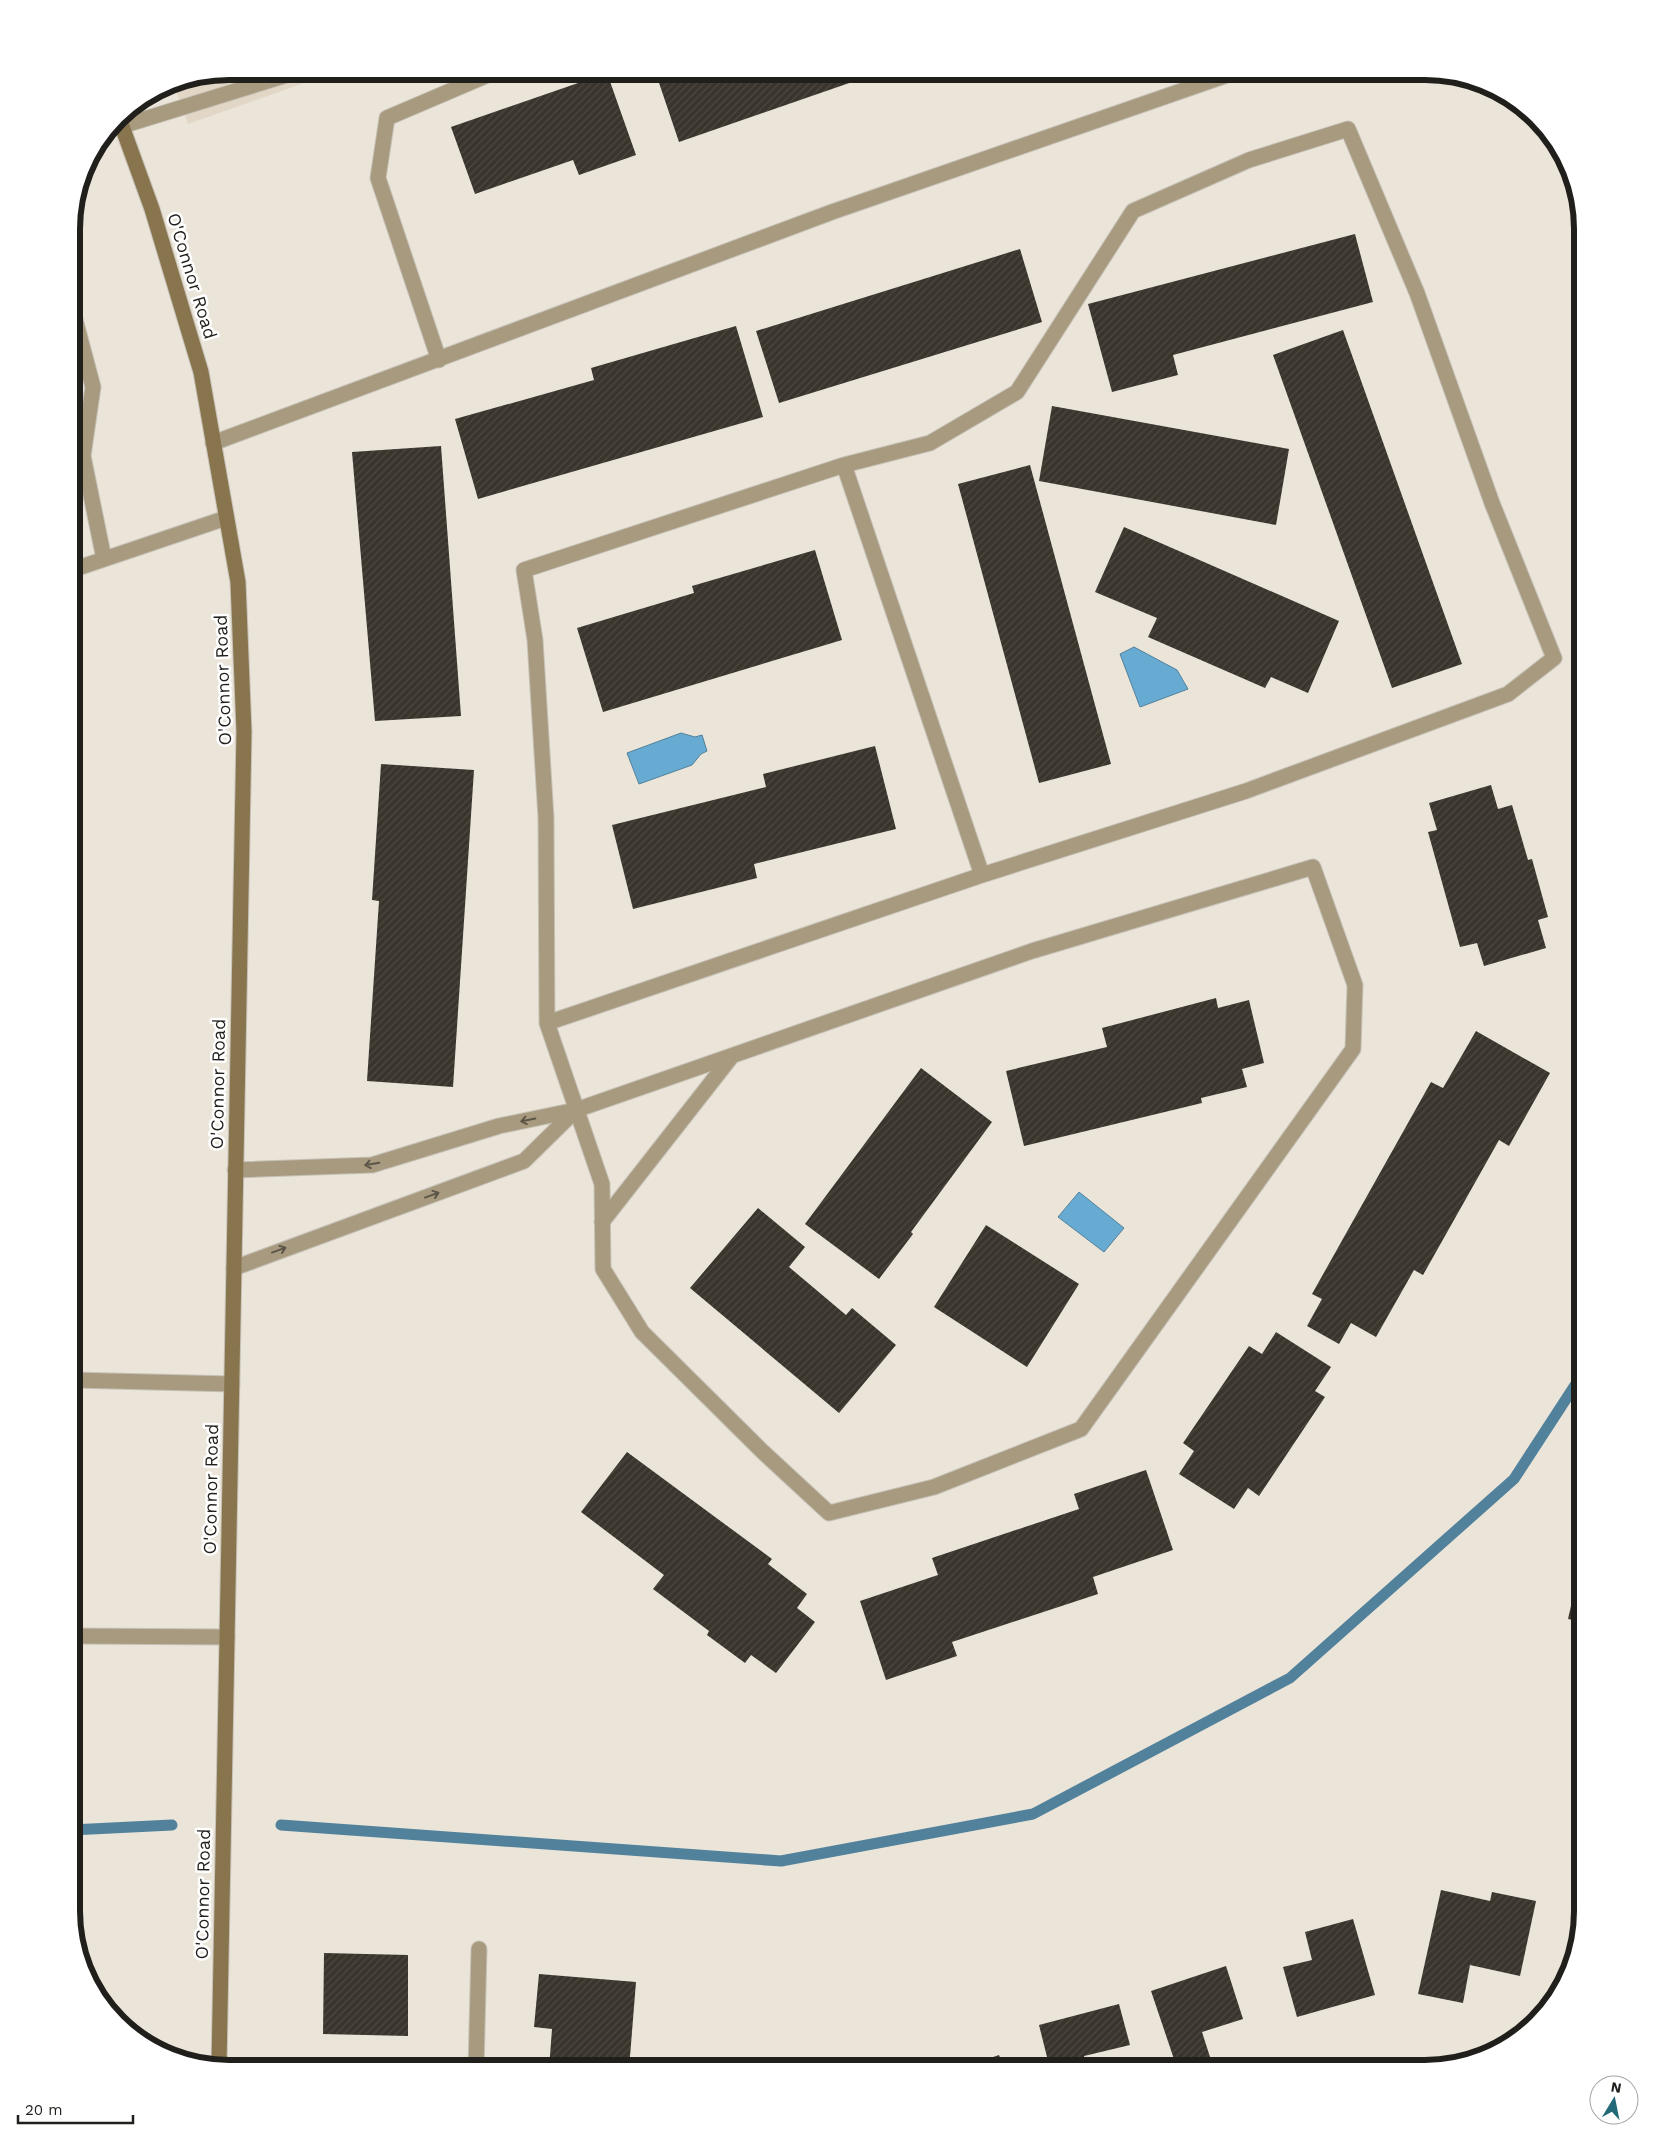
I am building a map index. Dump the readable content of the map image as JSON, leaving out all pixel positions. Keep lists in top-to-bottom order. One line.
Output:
{"streets":{"main road":["O'Connor Road"]},"scale_bar":"20 m","north":"top"}
